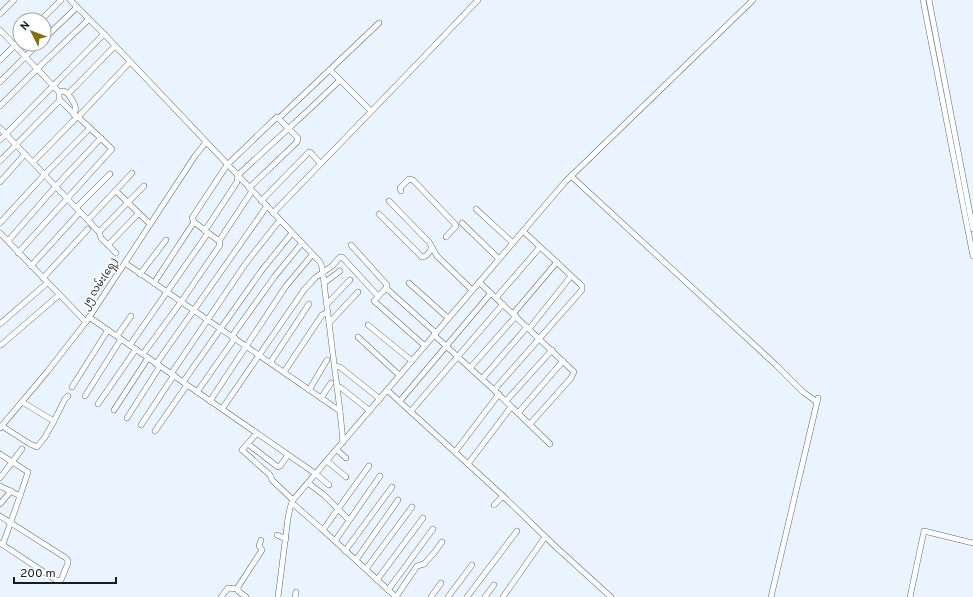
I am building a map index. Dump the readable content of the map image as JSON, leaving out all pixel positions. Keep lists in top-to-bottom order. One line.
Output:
{"streets":{"street":["၂၅ လမ်း(ရှေ့)"]},"scale_bar":"200 m","north":"top left"}
